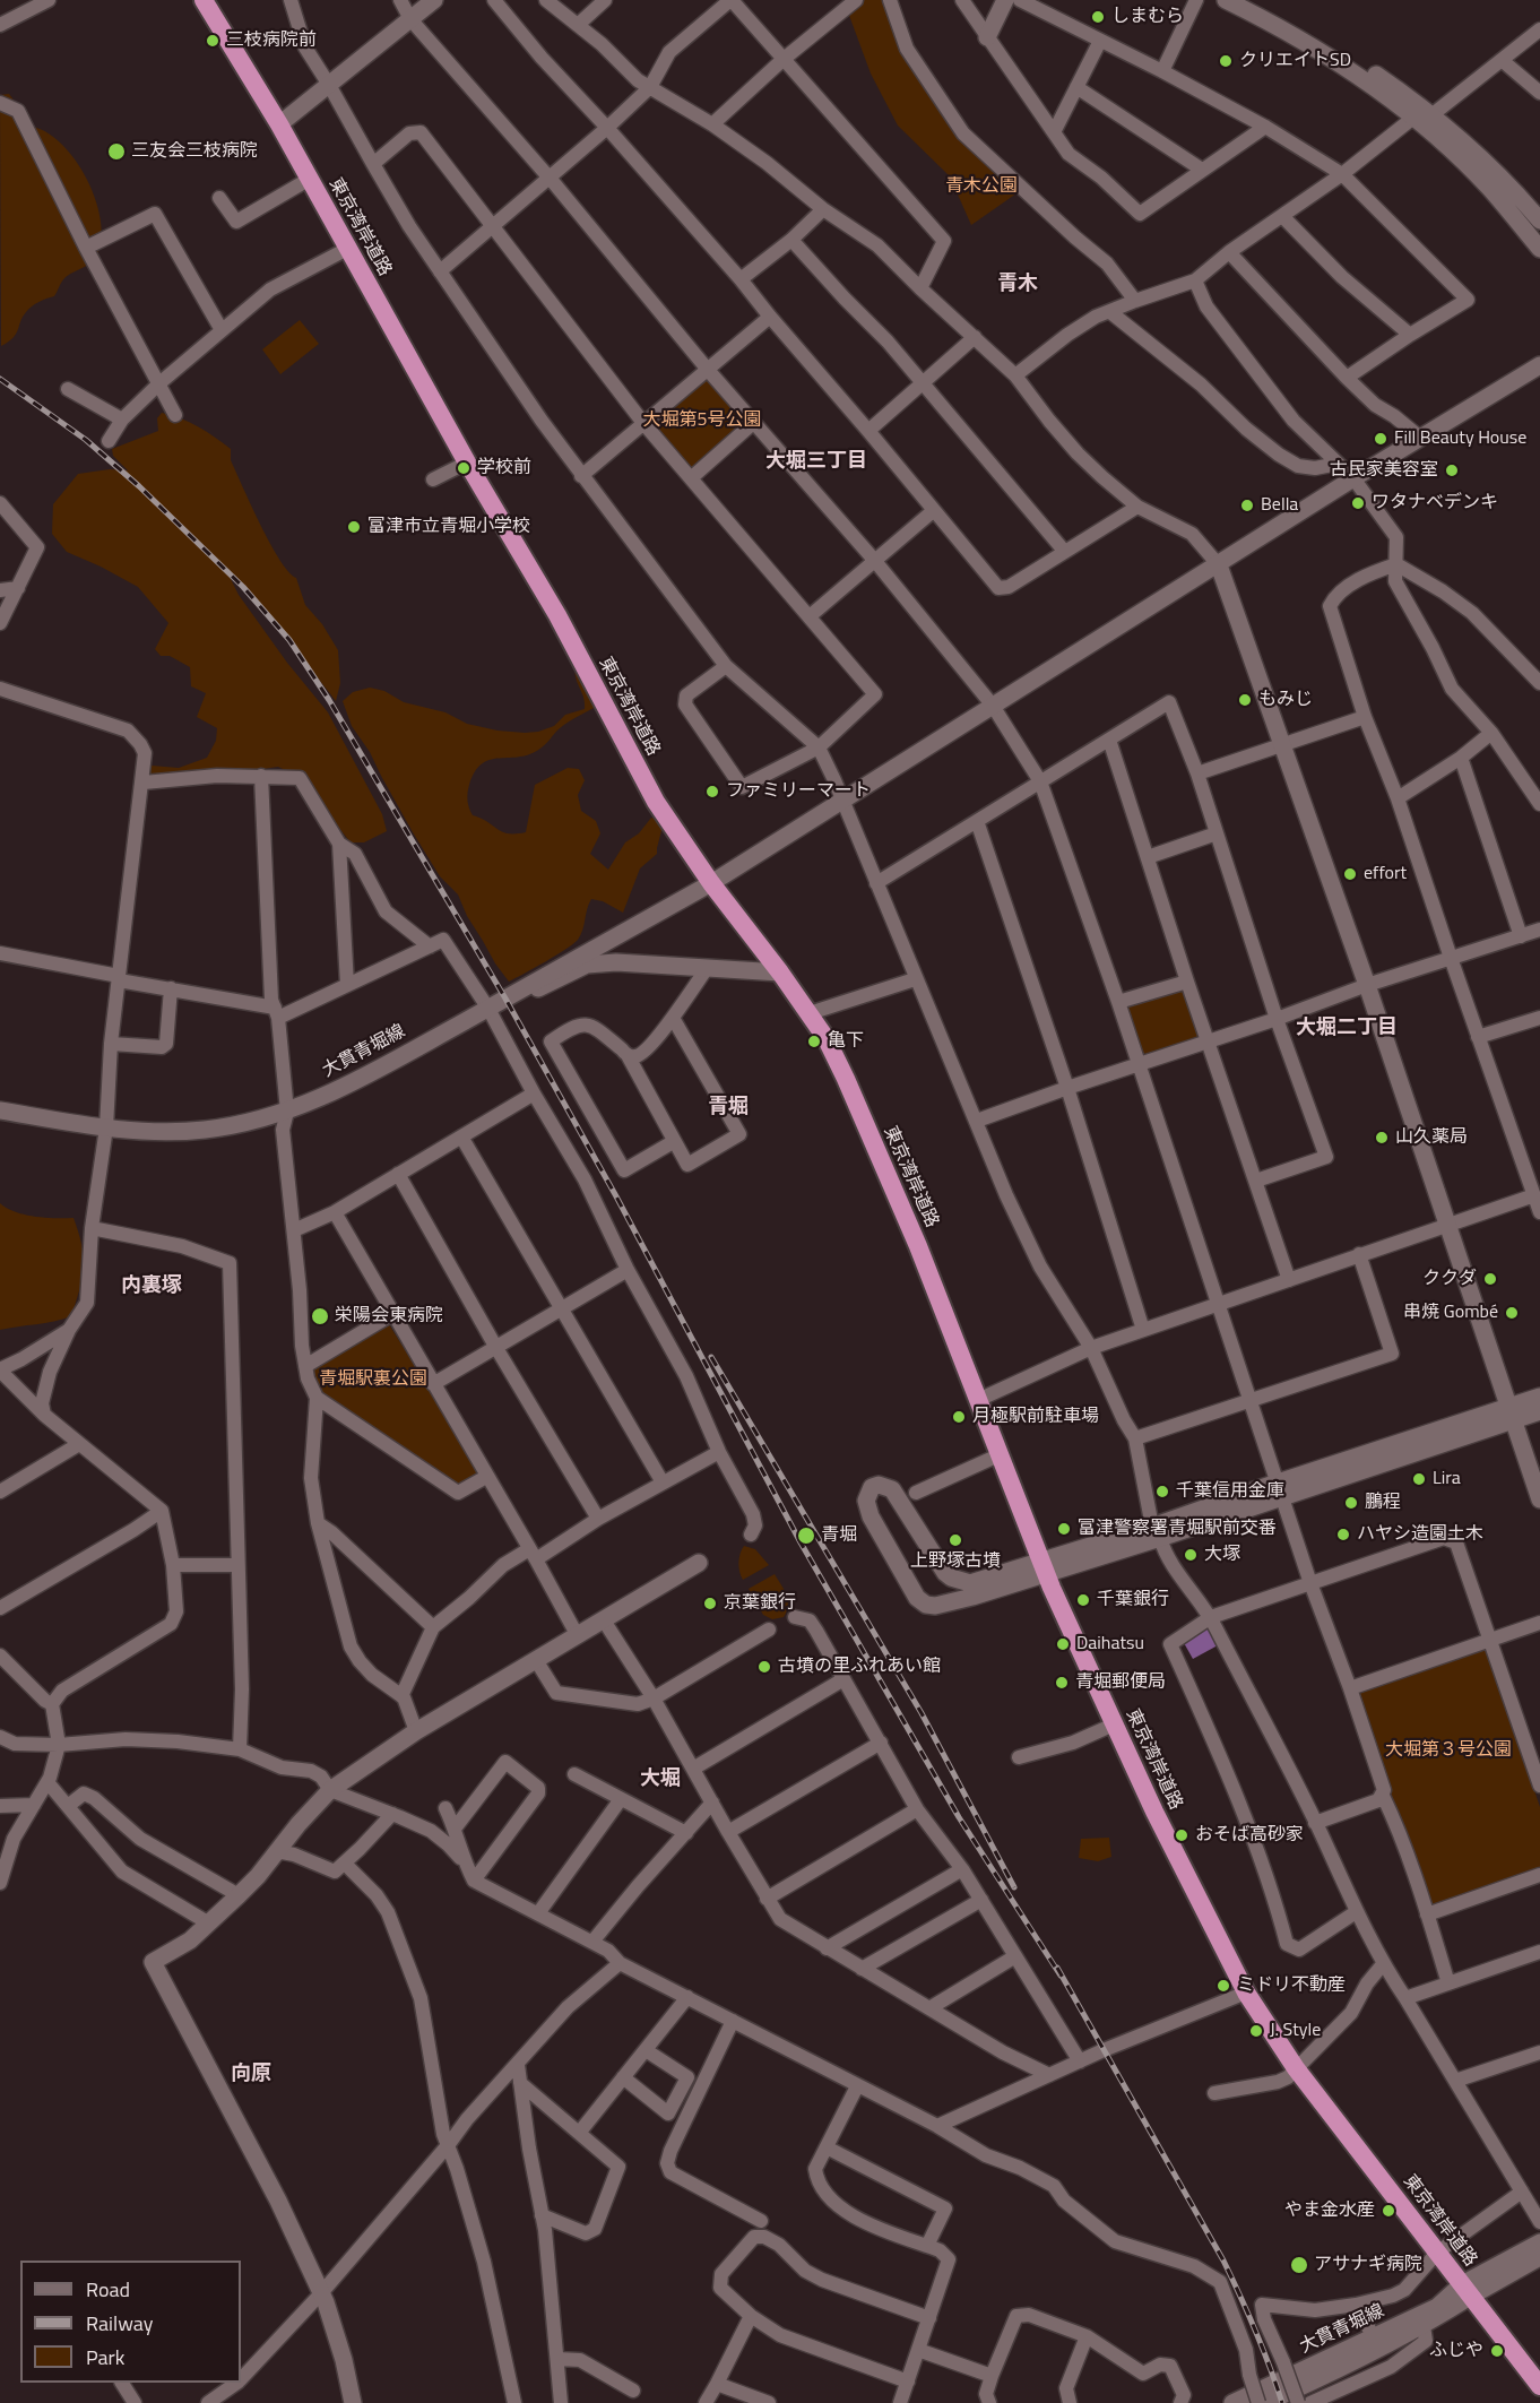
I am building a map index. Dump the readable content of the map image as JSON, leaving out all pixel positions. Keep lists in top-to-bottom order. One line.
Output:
{"streets":{"highway":["東京湾岸道路"],"street":["大貫青堀線"]},"crossings":[["東京湾岸道路","大貫青堀線"]],"districts":["青木","大堀三丁目","大堀二丁目","青堀","内裏塚","大堀","向原"],"parks":["青木公園","大堀第5号公園","青堀駅裏公園","大堀第３号公園"],"places":["しまむら","三枝病院前","クリエイトSD","三友会三枝病院","Fill Beauty House","学校前","古民家美容室","ワタナベデンキ","Bella","富津市立青堀小学校","もみじ","ファミリーマート","effort","亀下","山久薬局","ククダ","串焼 Gombé","栄陽会東病院","月極駅前駐車場","Lira","千葉信用金庫","鵬程","富津警察署青堀駅前交番","ハヤシ造園土木","青堀","上野塚古墳","大塚","千葉銀行","京葉銀行","Daihatsu","古墳の里ふれあい館","青堀郵便局","おそば高砂家","ミドリ不動産","J. Style","やま金水産","アサナギ病院","ふじや"],"legend":["Road","Railway","Park"]}
